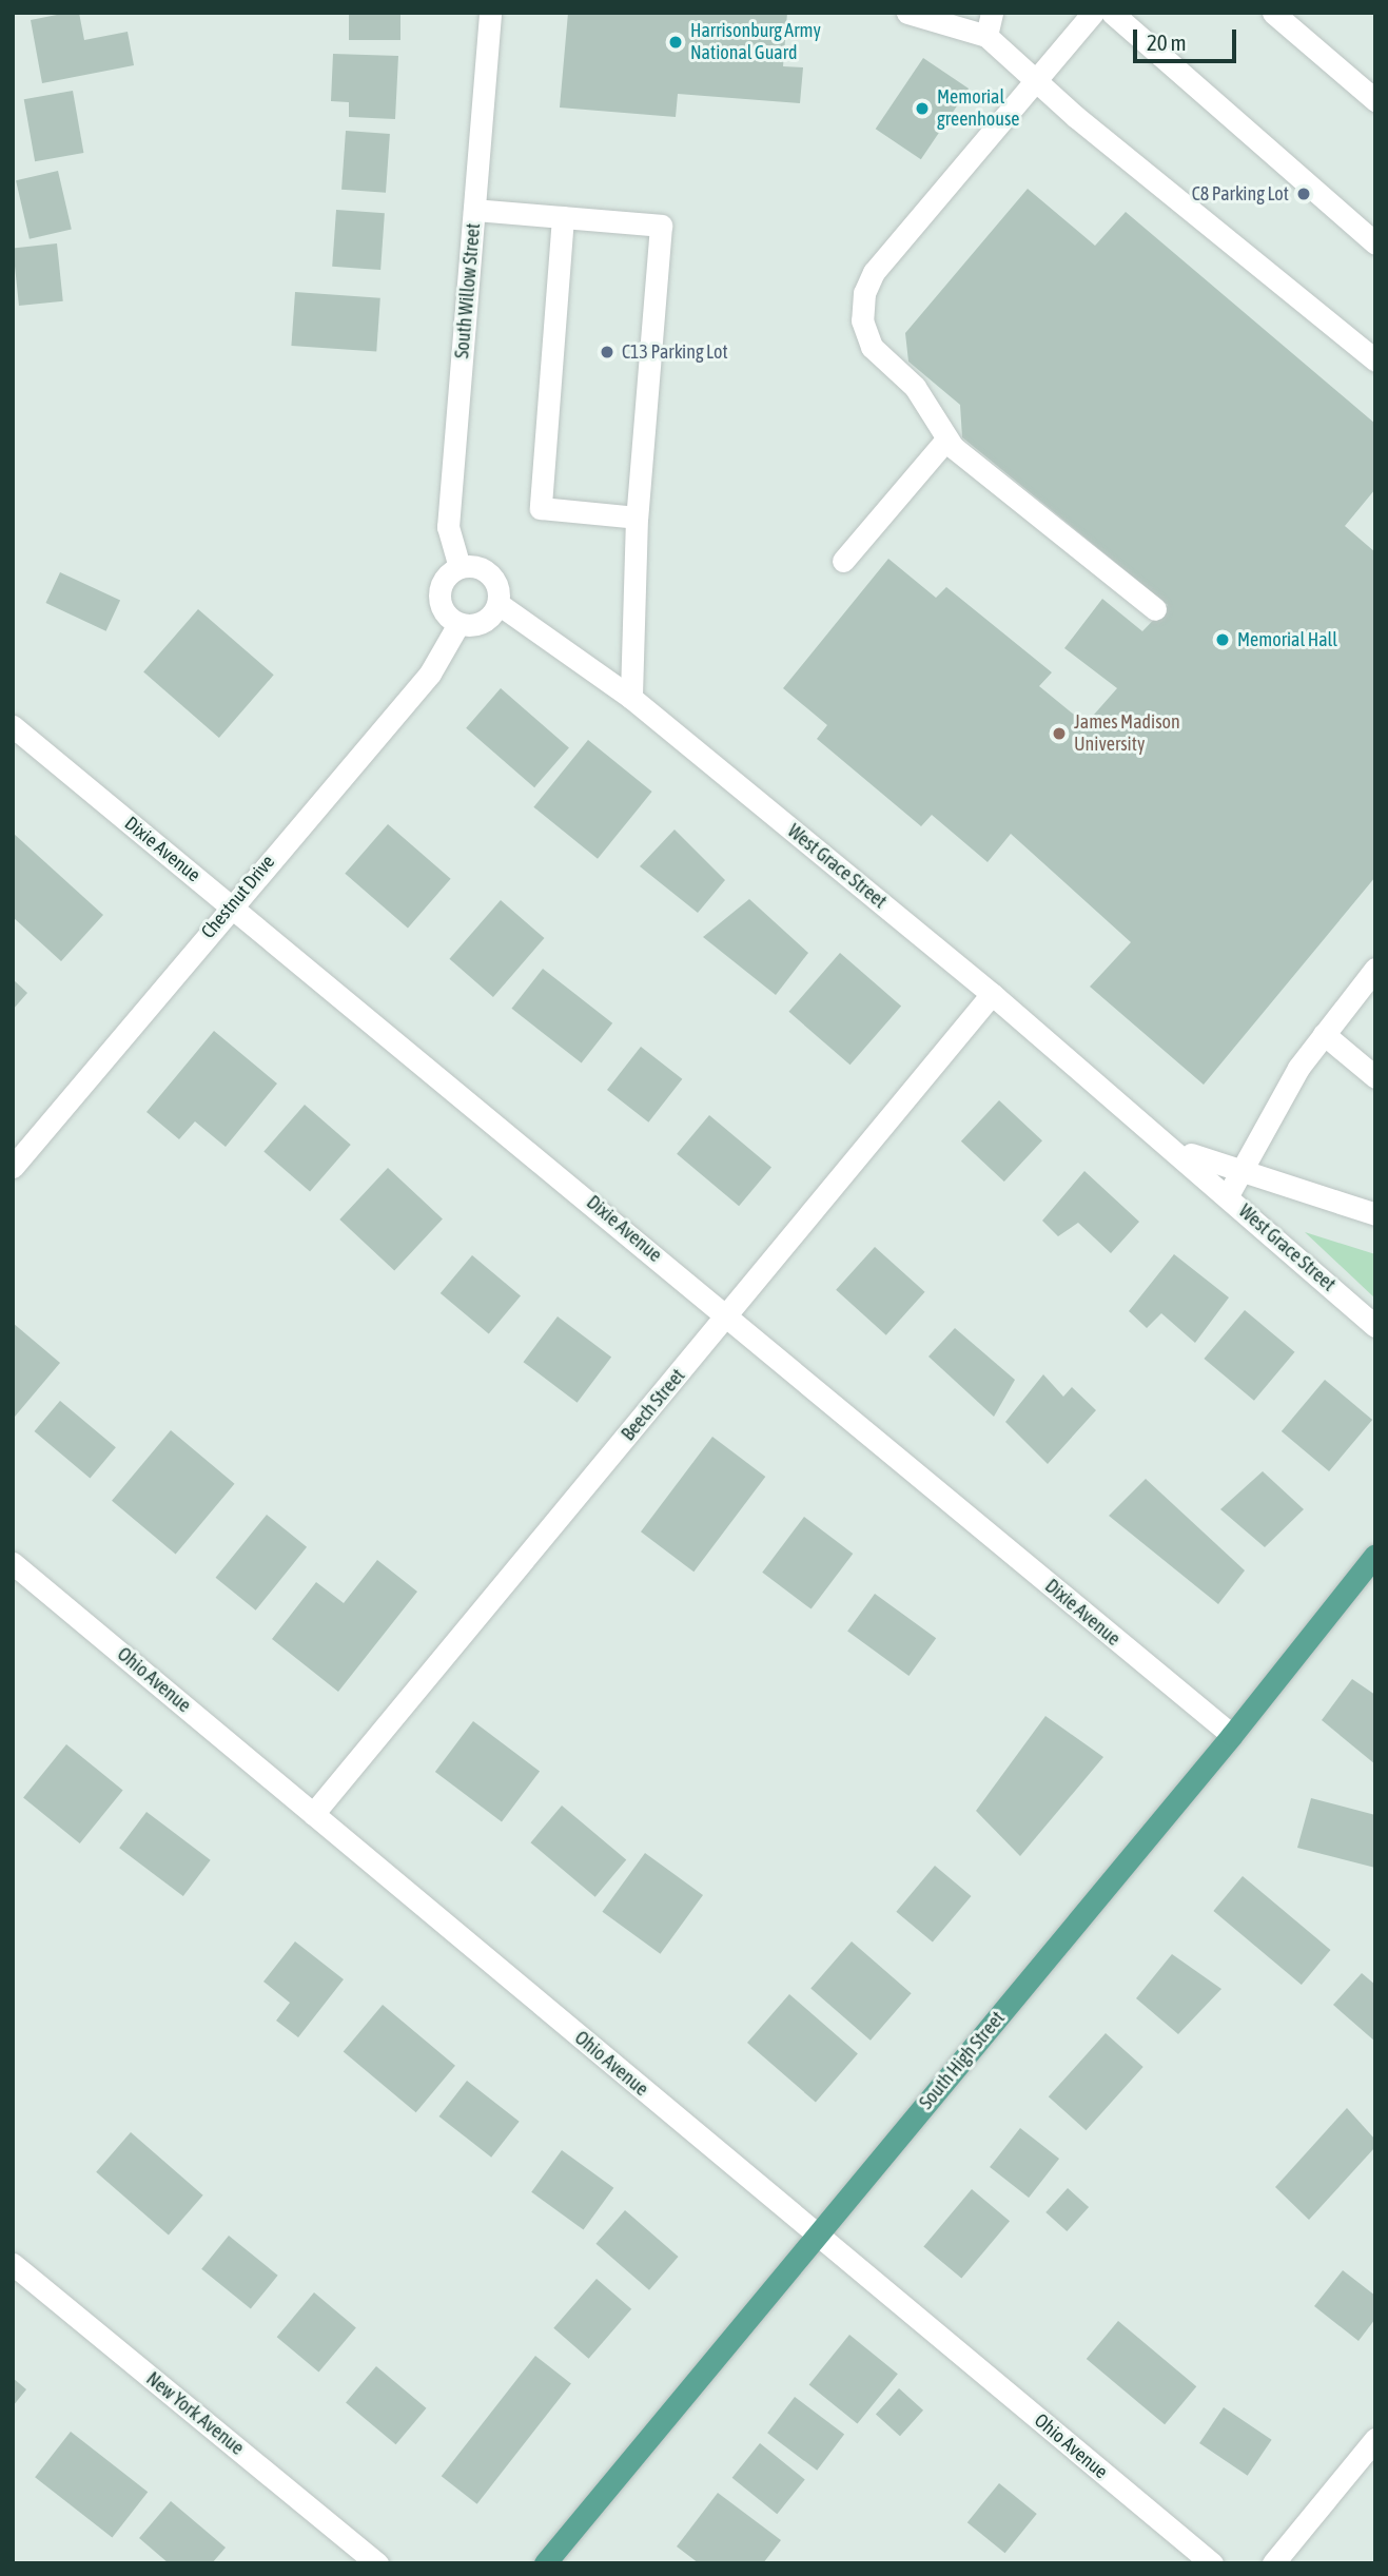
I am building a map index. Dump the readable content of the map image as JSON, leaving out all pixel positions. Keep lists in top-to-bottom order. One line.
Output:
{"streets":{"main road":["South High Street"],"street":["South Willow Street","Dixie Avenue","West Grace Street","Chestnut Drive","Beech Street","Ohio Avenue","New York Avenue"]},"crossings":[["South Willow Street","West Grace Street"],["South Willow Street","Chestnut Drive"],["Dixie Avenue","Chestnut Drive"],["Dixie Avenue","Beech Street"],["Dixie Avenue","South High Street"],["West Grace Street","Chestnut Drive"],["West Grace Street","Beech Street"],["Beech Street","Ohio Avenue"],["Ohio Avenue","South High Street"]],"places":["Harrisonburg Army National Guard","Memorial greenhouse","C8 Parking Lot","C13 Parking Lot","Memorial Hall","James Madison University"],"scale_bar":"20 m"}
